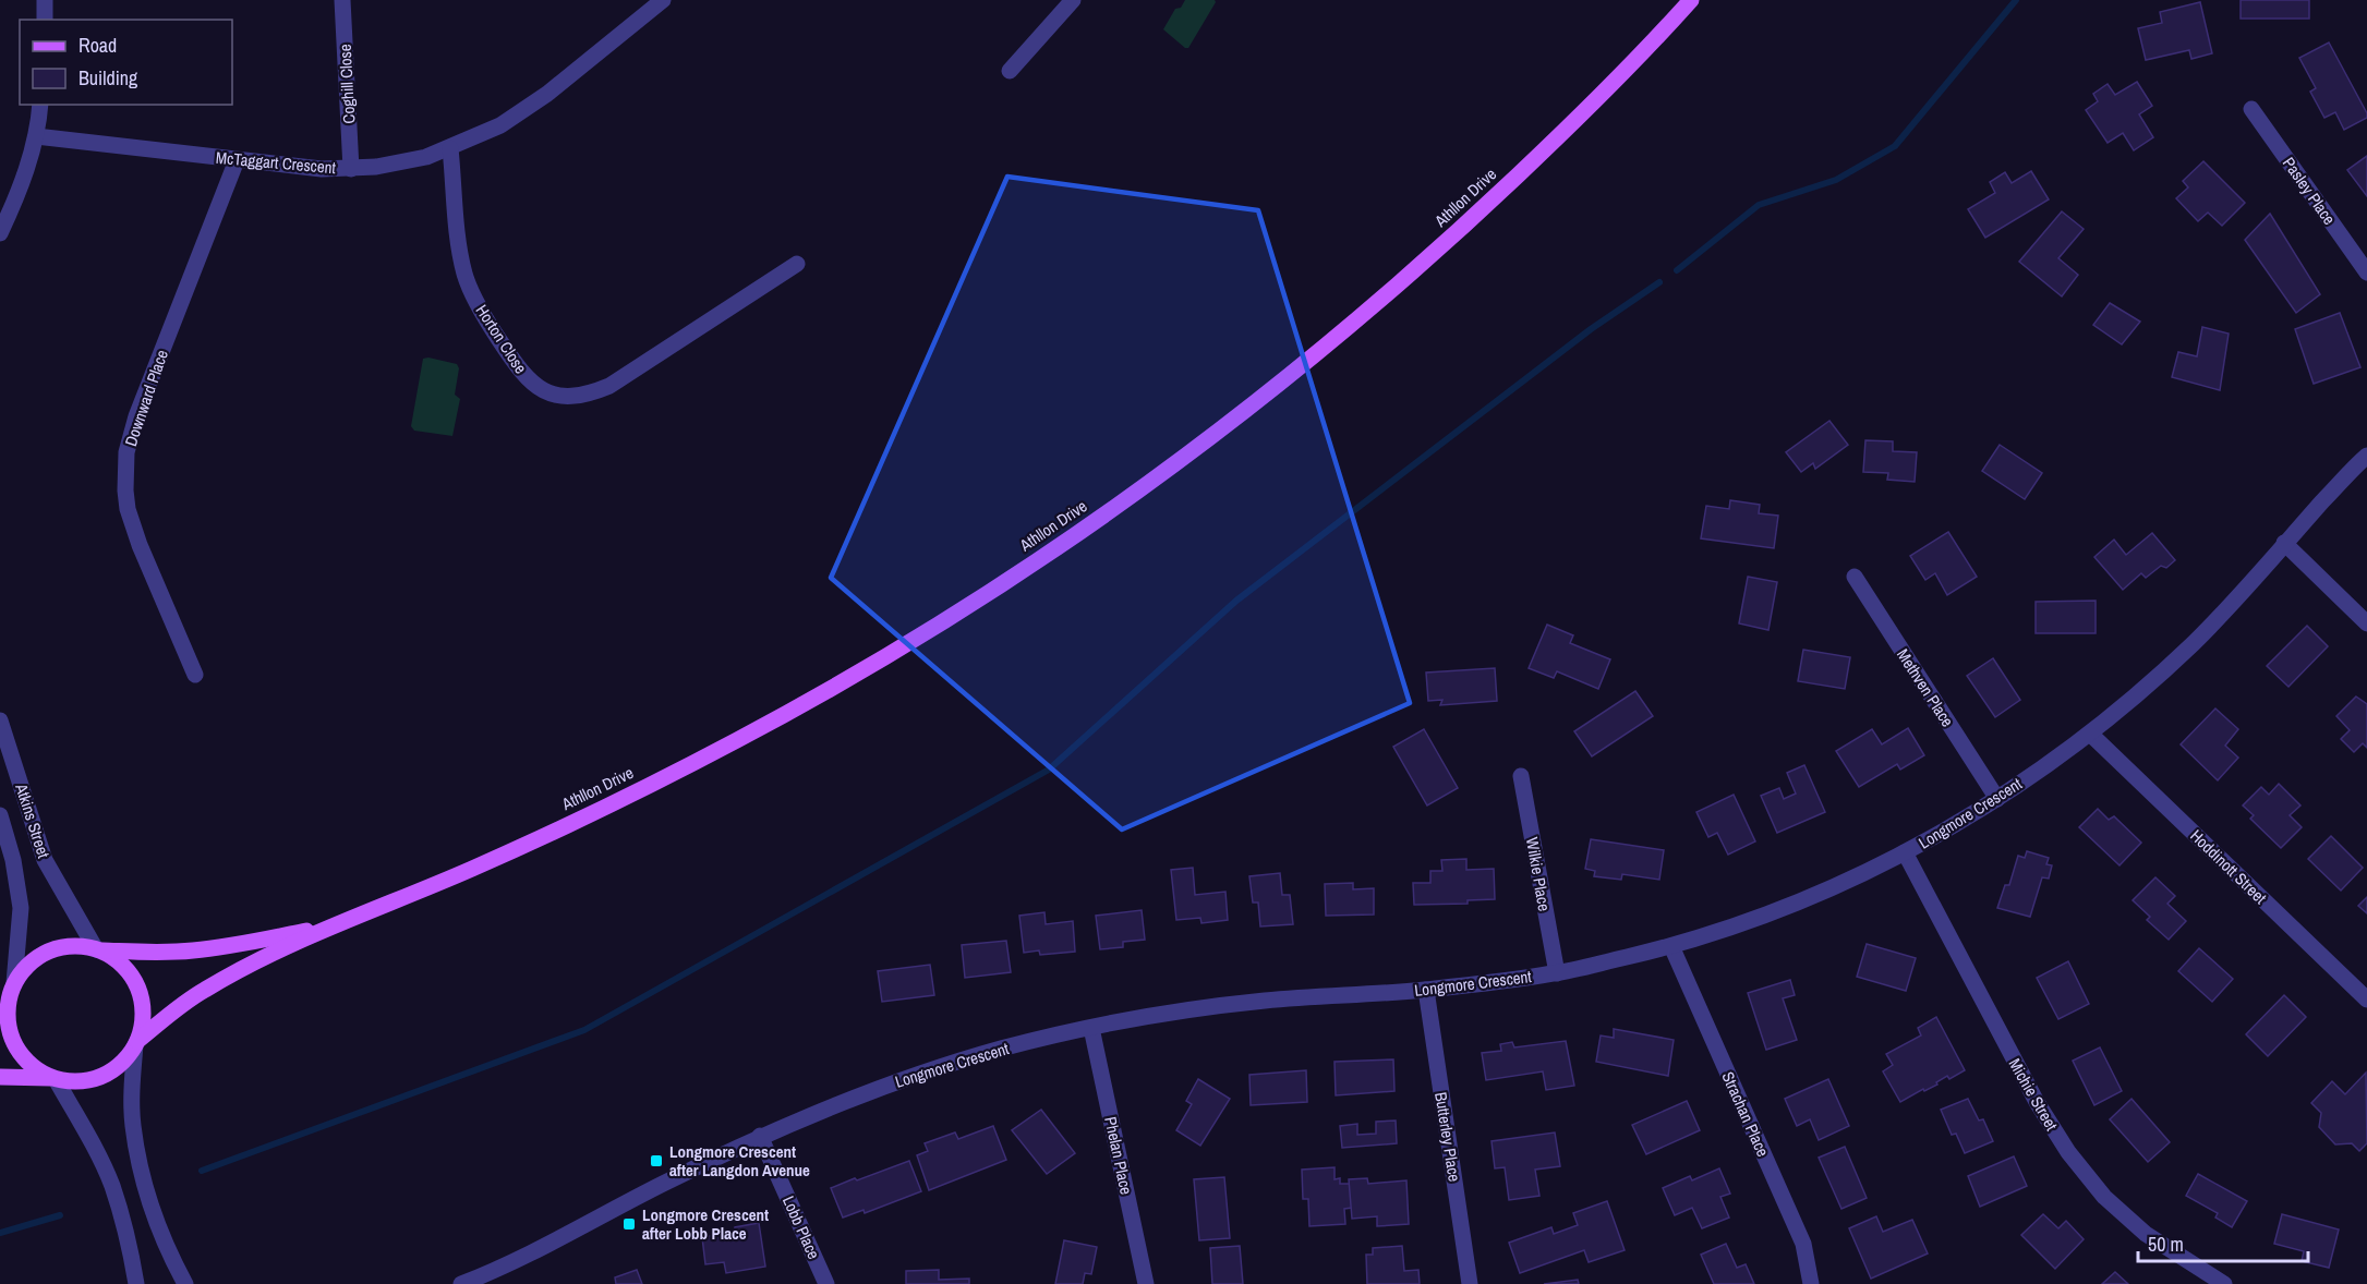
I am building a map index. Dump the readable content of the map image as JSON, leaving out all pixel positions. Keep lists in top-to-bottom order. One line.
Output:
{"streets":{"main road":["Athllon Drive"],"street":["Coghill Close","McTaggart Crescent","Pasley Place","Horton Close","Downward Place","Methven Place","Longmore Crescent","Atkins Street","Hoddinott Street","Wilkie Place","Michie Street","Strachan Place","Butterley Place","Phelan Place","Lobb Place"]},"crossings":[["Coghill Close","McTaggart Crescent"],["McTaggart Crescent","Horton Close"],["McTaggart Crescent","Downward Place"],["Athllon Drive","Atkins Street"],["Methven Place","Longmore Crescent"],["Longmore Crescent","Hoddinott Street"],["Longmore Crescent","Wilkie Place"],["Longmore Crescent","Michie Street"],["Longmore Crescent","Strachan Place"],["Longmore Crescent","Butterley Place"],["Longmore Crescent","Phelan Place"],["Longmore Crescent","Lobb Place"]],"places":{"transit":["Longmore Crescent after Langdon Avenue","Longmore Crescent after Lobb Place"]},"legend":["Road","Building"],"scale_bar":"50 m"}
